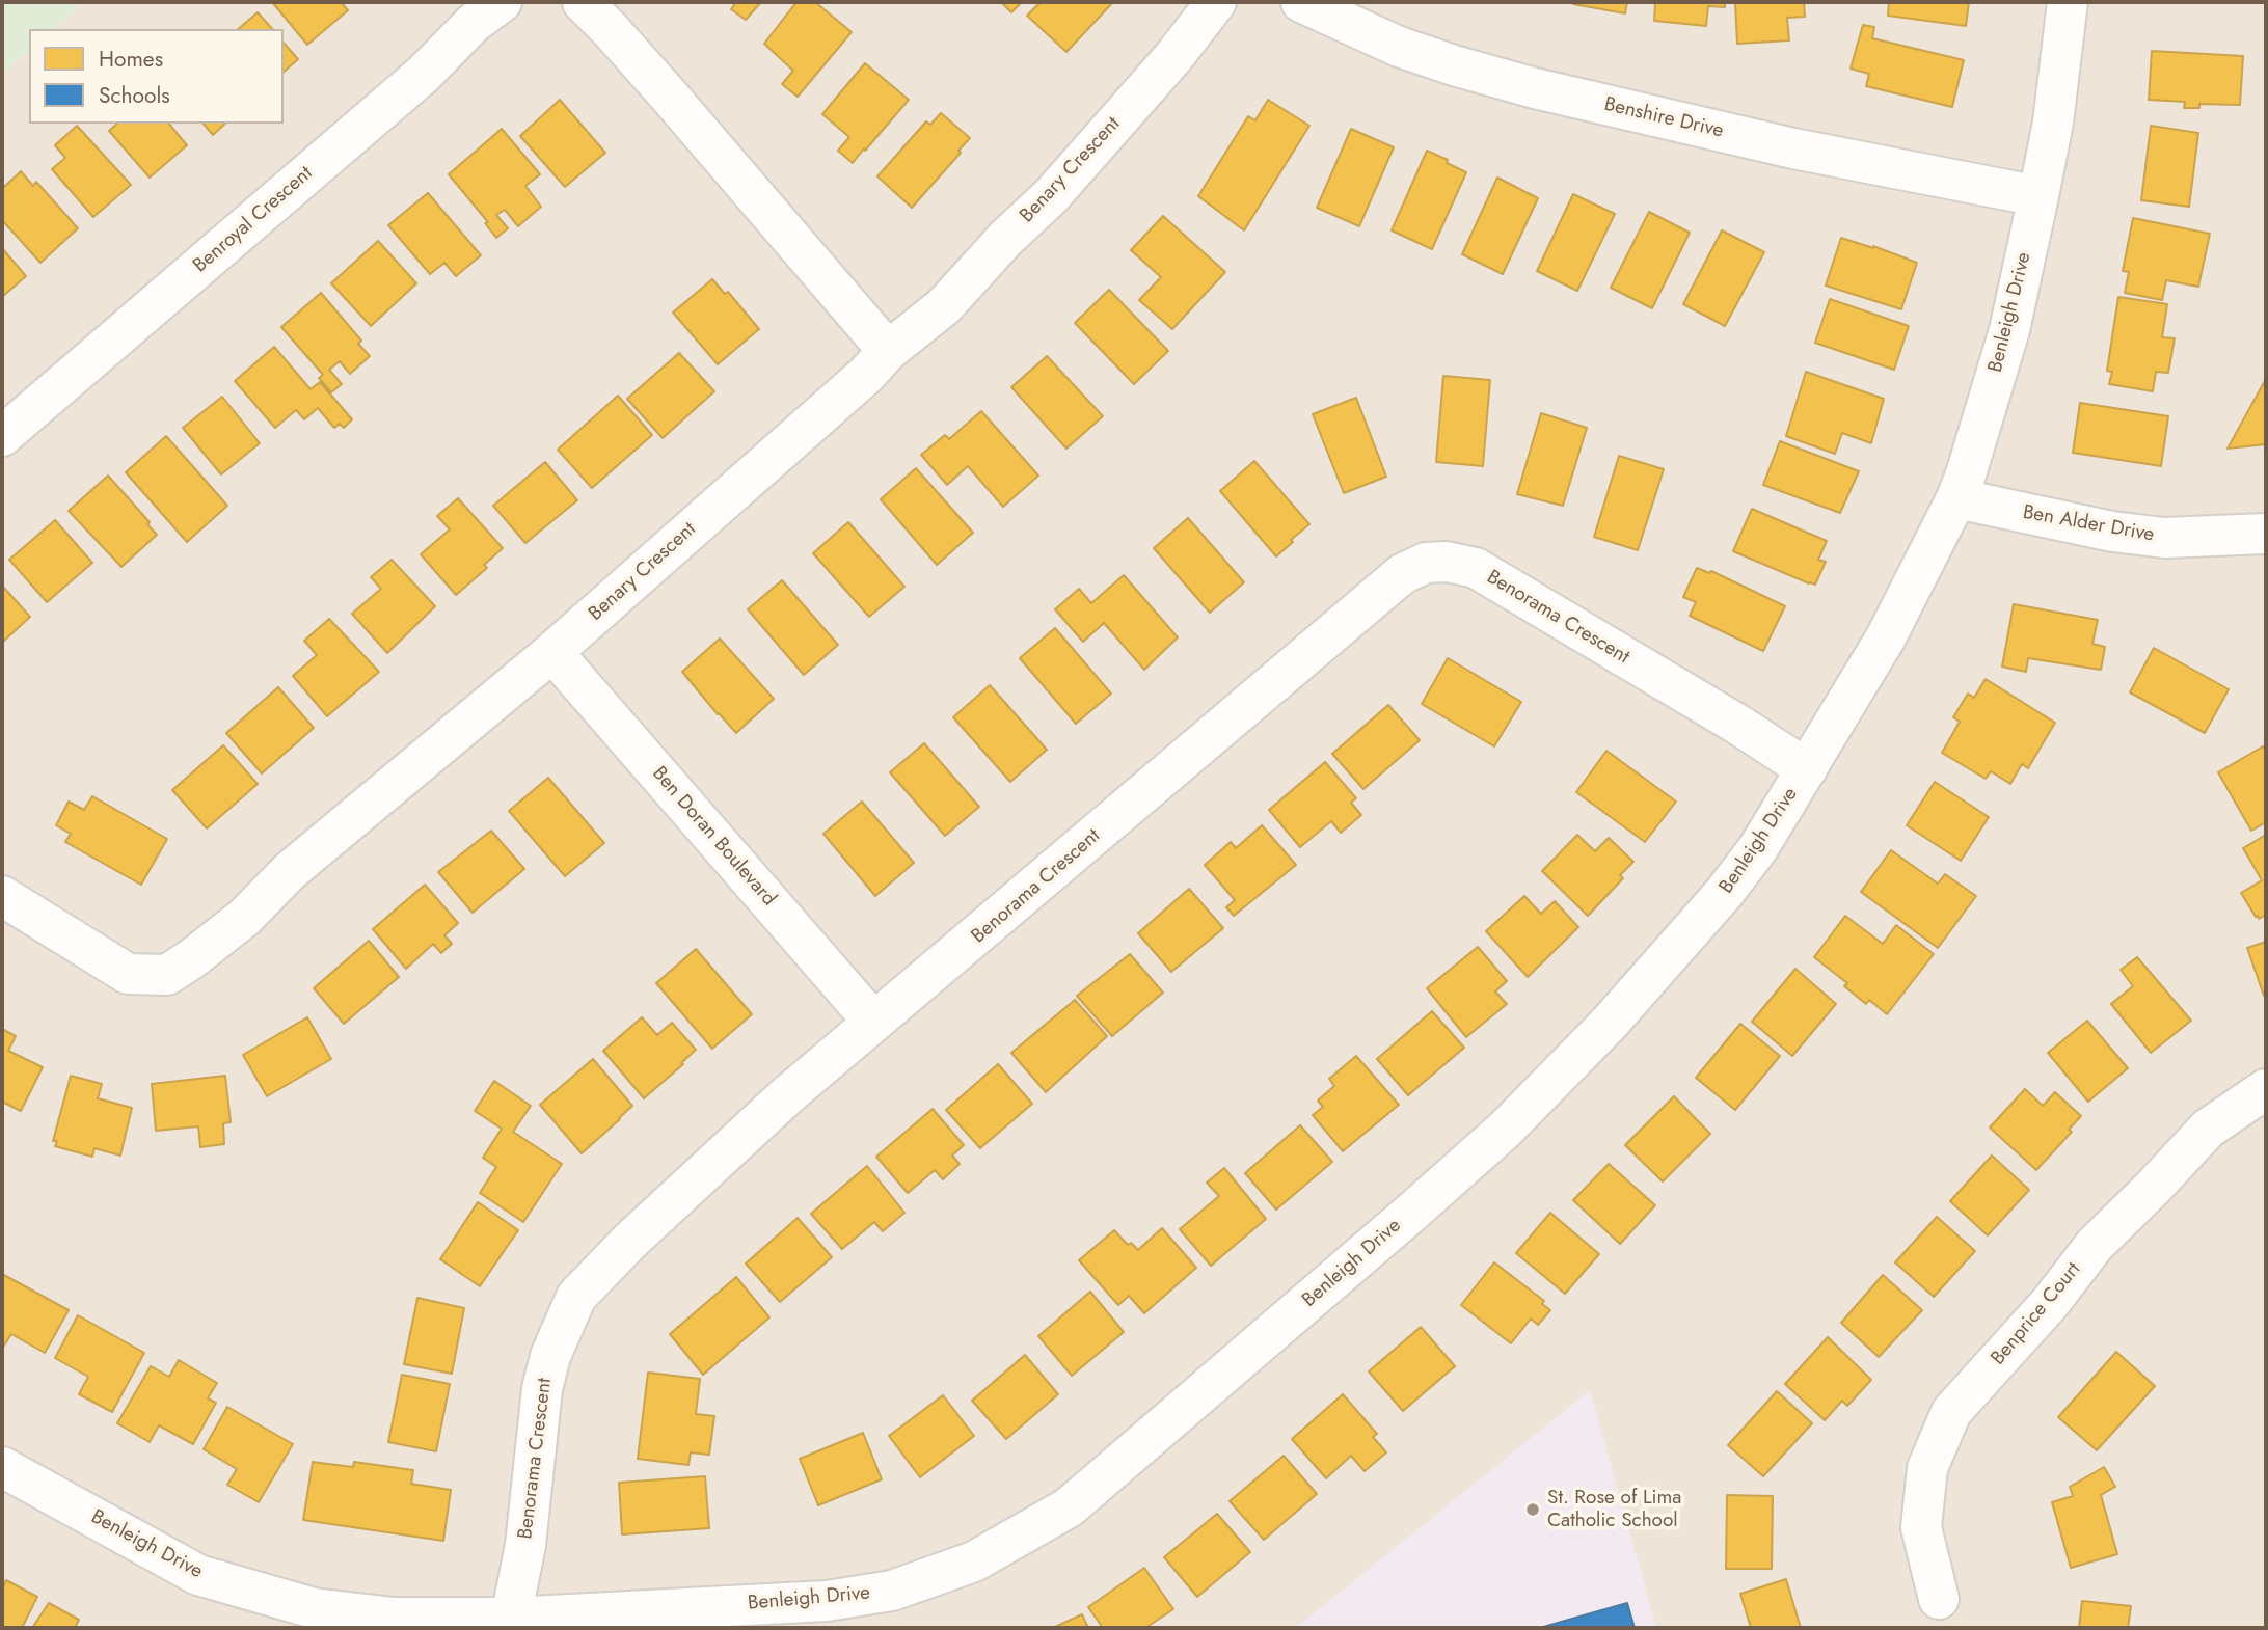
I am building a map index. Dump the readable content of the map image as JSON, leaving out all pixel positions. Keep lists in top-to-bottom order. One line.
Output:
{"streets":{"street":["Benshire Drive","Benary Crescent","Benroyal Crescent","Benleigh Drive","Ben Alder Drive","Benorama Crescent","Ben Doran Boulevard","Benprice Court"]},"crossings":[["Benshire Drive","Benleigh Drive"],["Benary Crescent","Ben Doran Boulevard"],["Benleigh Drive","Ben Alder Drive"],["Benleigh Drive","Benorama Crescent"],["Benorama Crescent","Ben Doran Boulevard"]],"places":["St. Rose of Lima Catholic School"],"legend":["Homes","Schools"]}
